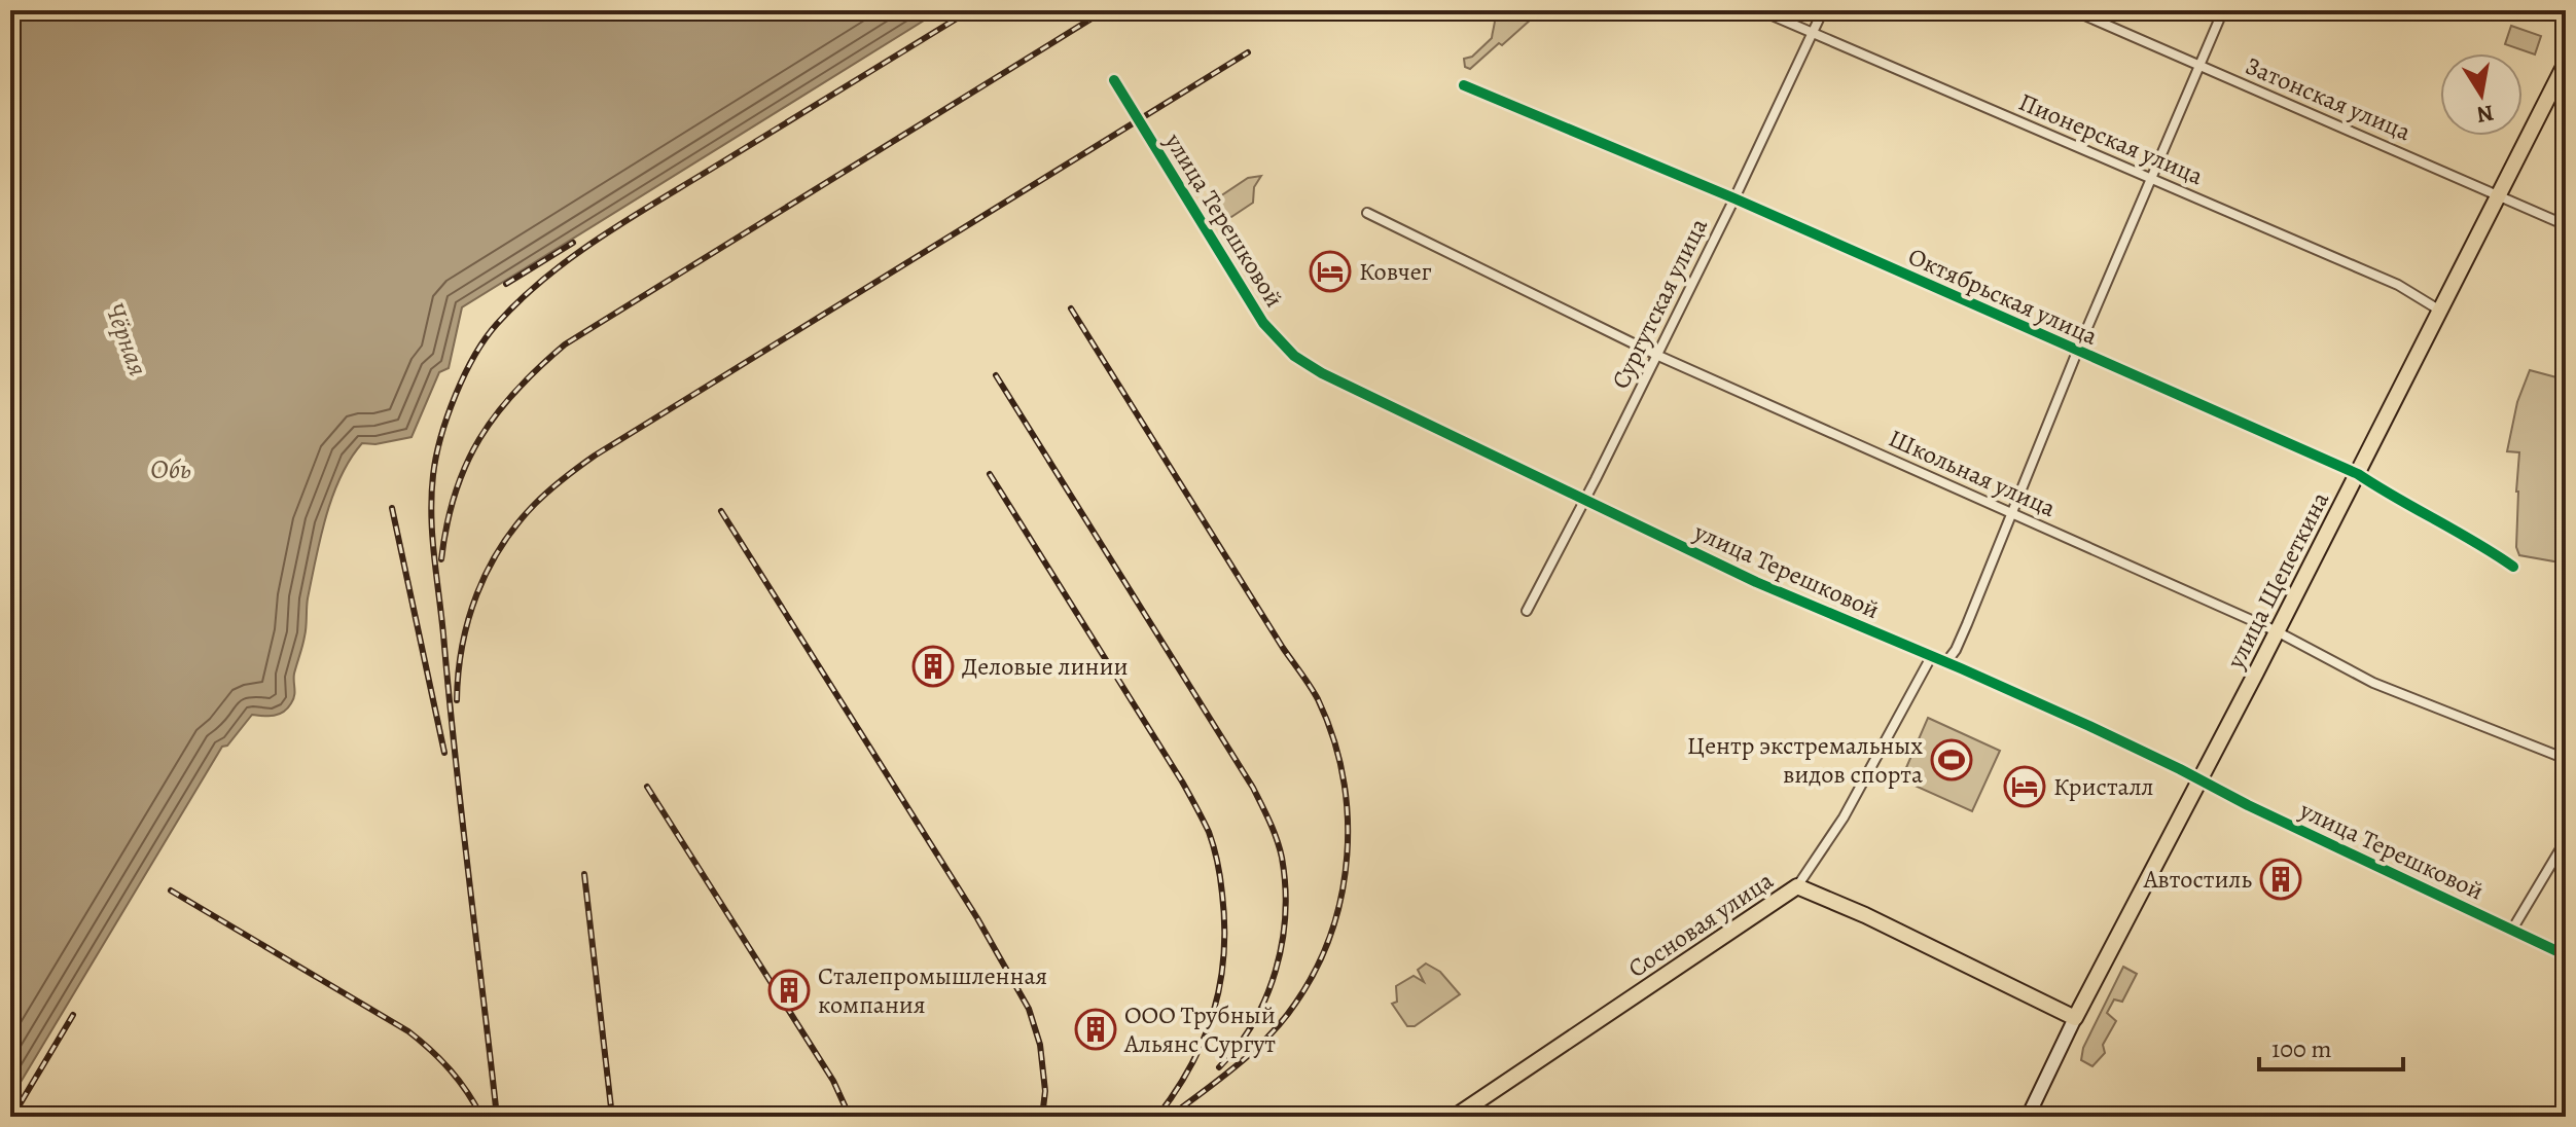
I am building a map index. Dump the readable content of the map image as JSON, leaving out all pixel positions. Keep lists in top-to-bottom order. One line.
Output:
{"streets":{"main road":["улица Щепеткина","Сосновая улица"],"street":["Затонская улица","Пионерская улица","улица Терешковой","Октябрьская улица","Сургутская улица","Школьная улица"]},"crossings":[["Затонская улица","улица Щепеткина"],["Пионерская улица","Сургутская улица"],["Пионерская улица","улица Щепеткина"],["улица Терешковой","Сургутская улица"],["улица Терешковой","улица Щепеткина"],["Октябрьская улица","Сургутская улица"],["Октябрьская улица","улица Щепеткина"],["Сургутская улица","Школьная улица"],["Школьная улица","улица Щепеткина"],["улица Щепеткина","Сосновая улица"]],"water":["Чёрная","Обь"],"places":{"hotel":["Ковчег","Кристалл"],"building":["Деловые линии","Автостиль","Сталепромышленная компания","ООО Трубный Альянс Сургут"],"sports":["Центр экстремальных видов спорта"]},"scale_bar":"100 m","north":"bottom"}
